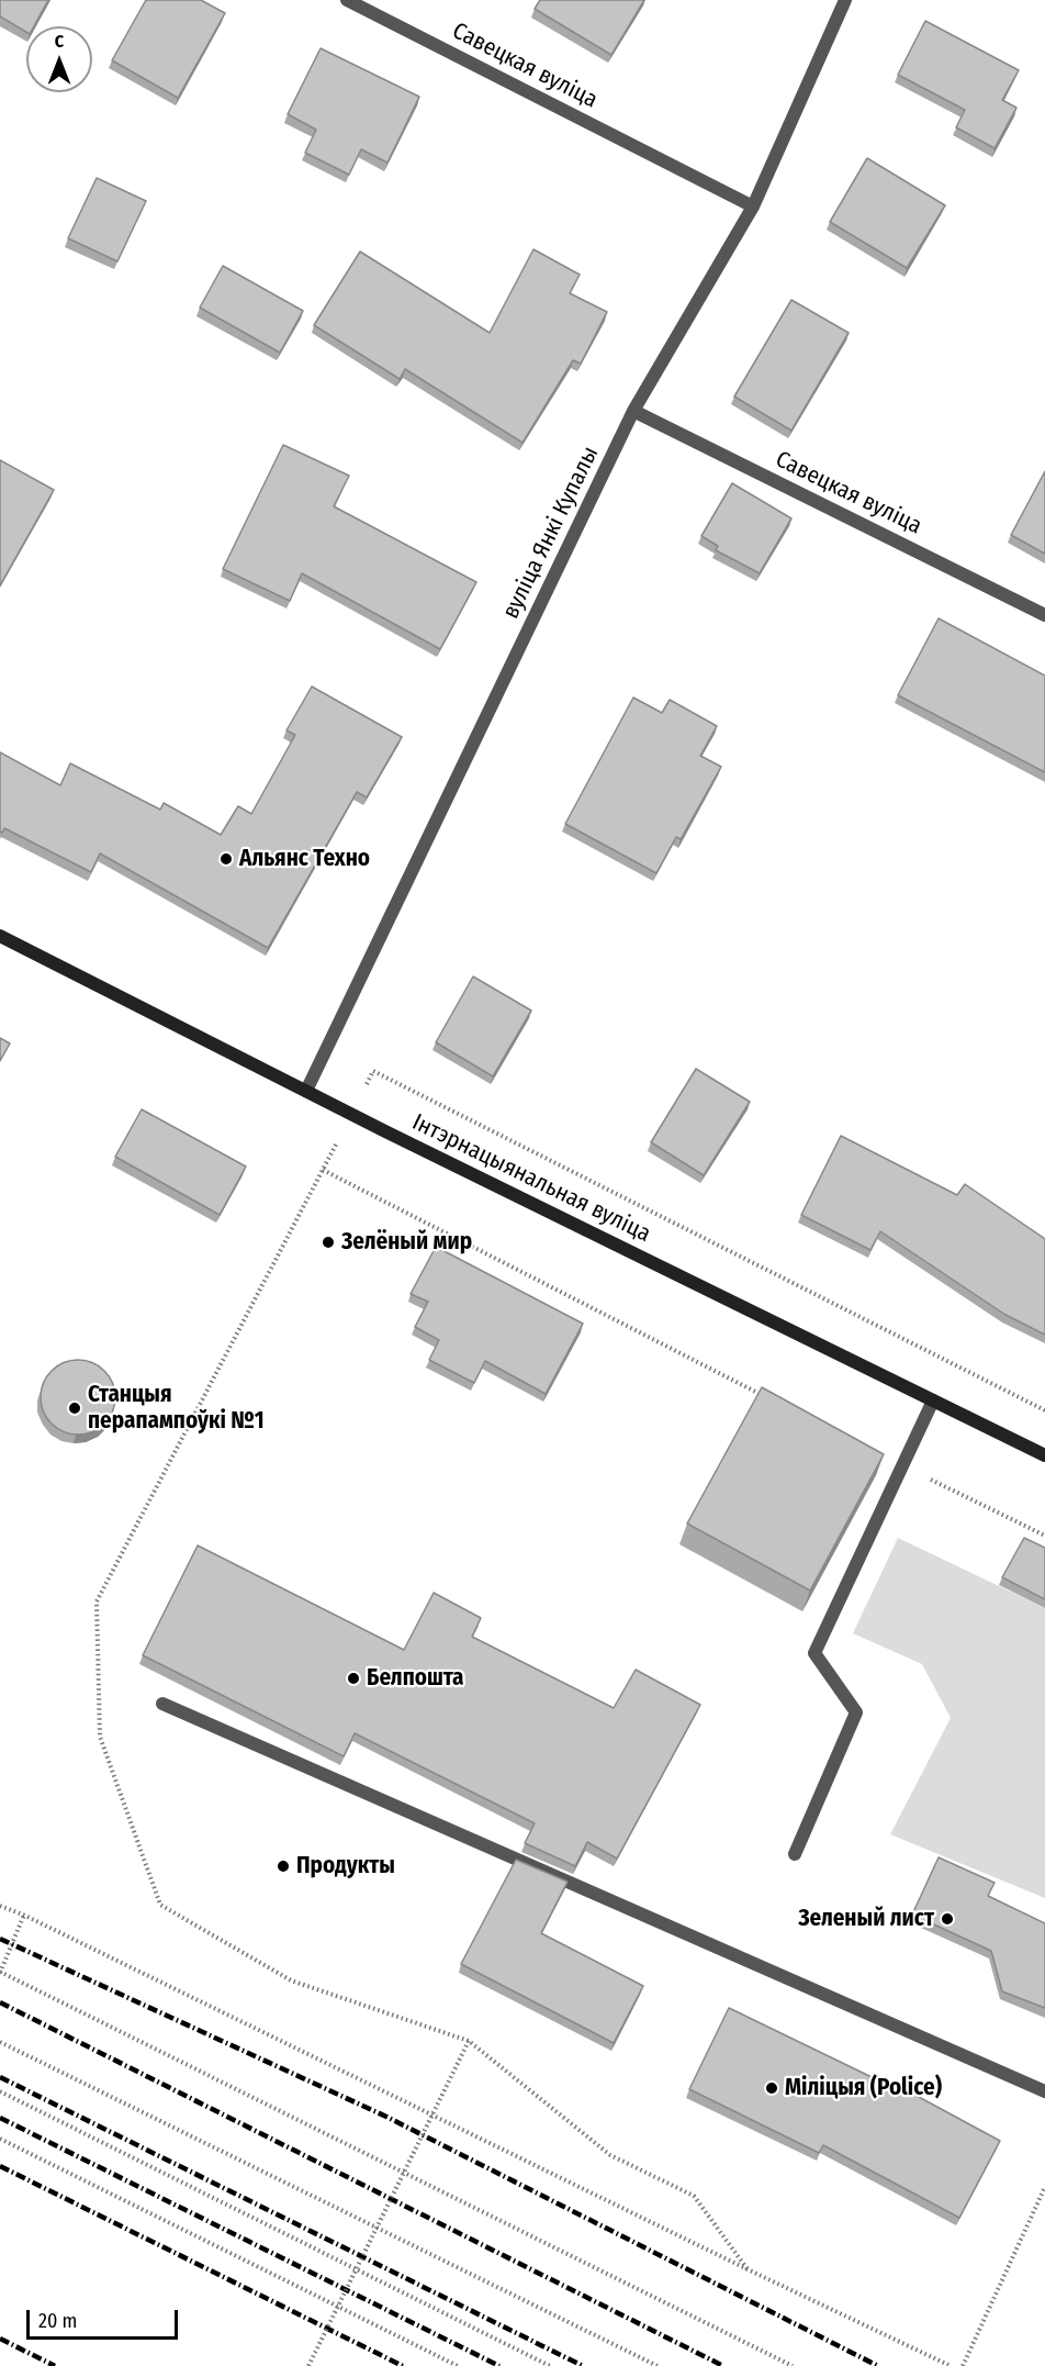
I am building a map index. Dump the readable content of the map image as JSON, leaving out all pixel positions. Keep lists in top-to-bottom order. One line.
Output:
{"streets":{"street":["Савецкая вуліца","вуліца Янкі Купалы","Інтэрнацыянальная вуліца"]},"crossings":[["Савецкая вуліца","вуліца Янкі Купалы"],["вуліца Янкі Купалы","Інтэрнацыянальная вуліца"]],"places":["Альянс Техно","Зелёный мир","Станцыя перапампоўкі №1","Белпошта","Продукты","Зеленый лист","Міліцыя (Police)"],"scale_bar":"20 m","north":"top"}
